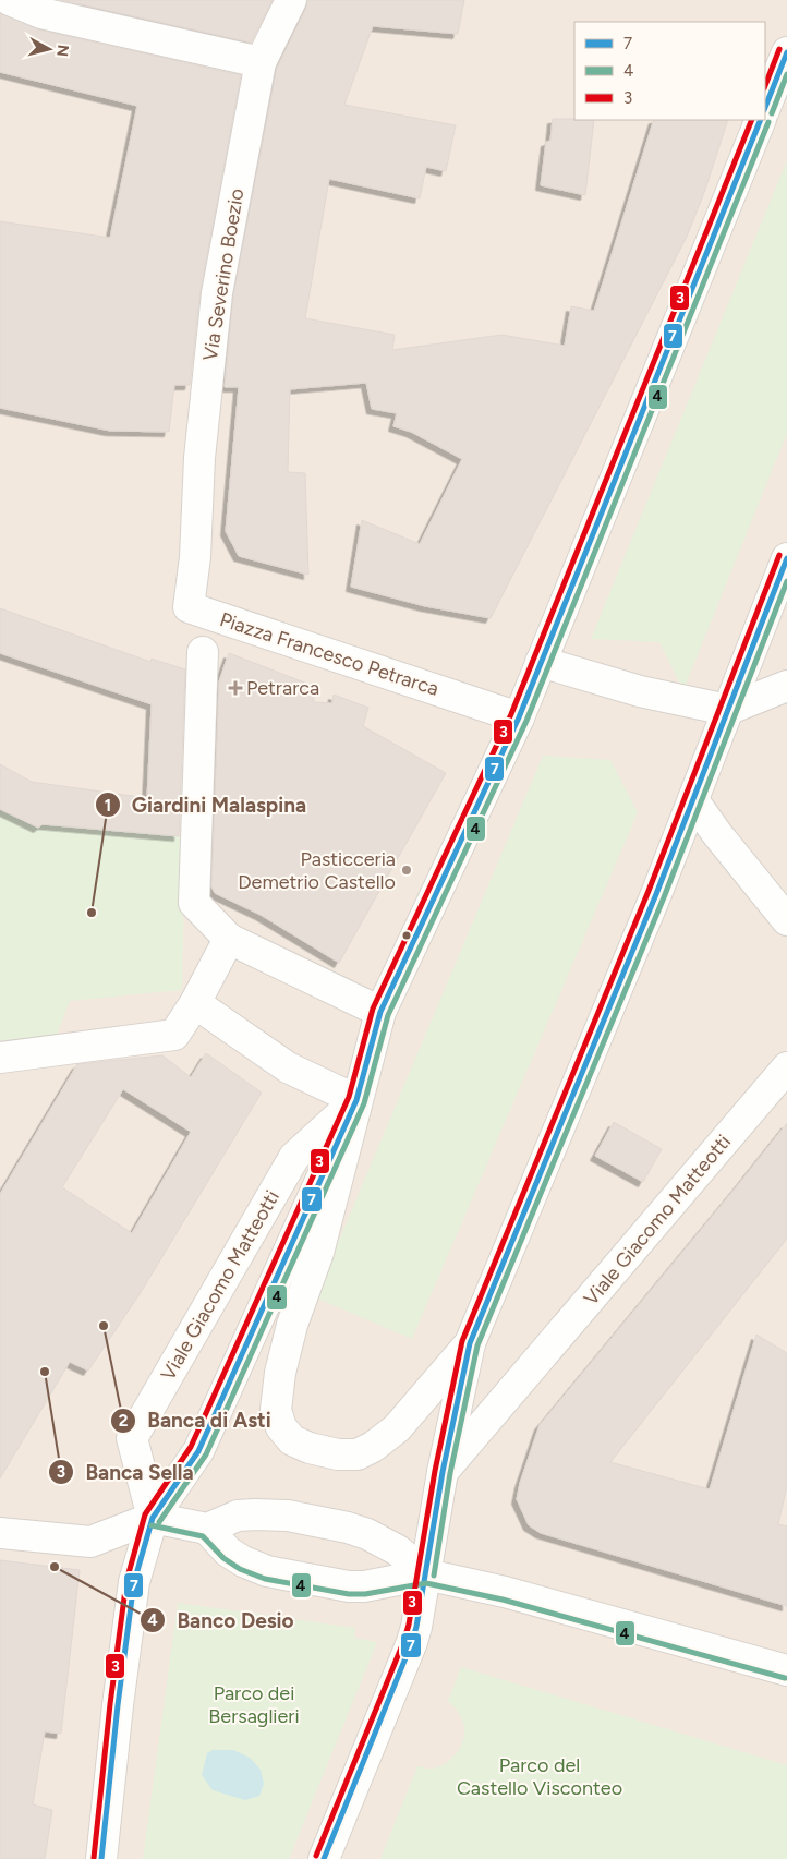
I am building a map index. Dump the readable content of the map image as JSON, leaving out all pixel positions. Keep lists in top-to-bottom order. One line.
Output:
{"streets":{"street":["Via Severino Boezio","Piazza Francesco Petrarca","Viale Giacomo Matteotti"]},"crossings":[["Via Severino Boezio","Piazza Francesco Petrarca"],["Piazza Francesco Petrarca","Viale Giacomo Matteotti"]],"parks":["Parco dei Bersaglieri","Parco del Castello Visconteo"],"places":{"health":["Petrarca"],"other":["Pasticceria Demetrio Castello","Giardini Malaspina","Banca di Asti","Banca Sella","Banco Desio"]},"lines":["transit line 3","transit line 7","transit line 4"],"legend":["7","4","3"],"north":"right"}
